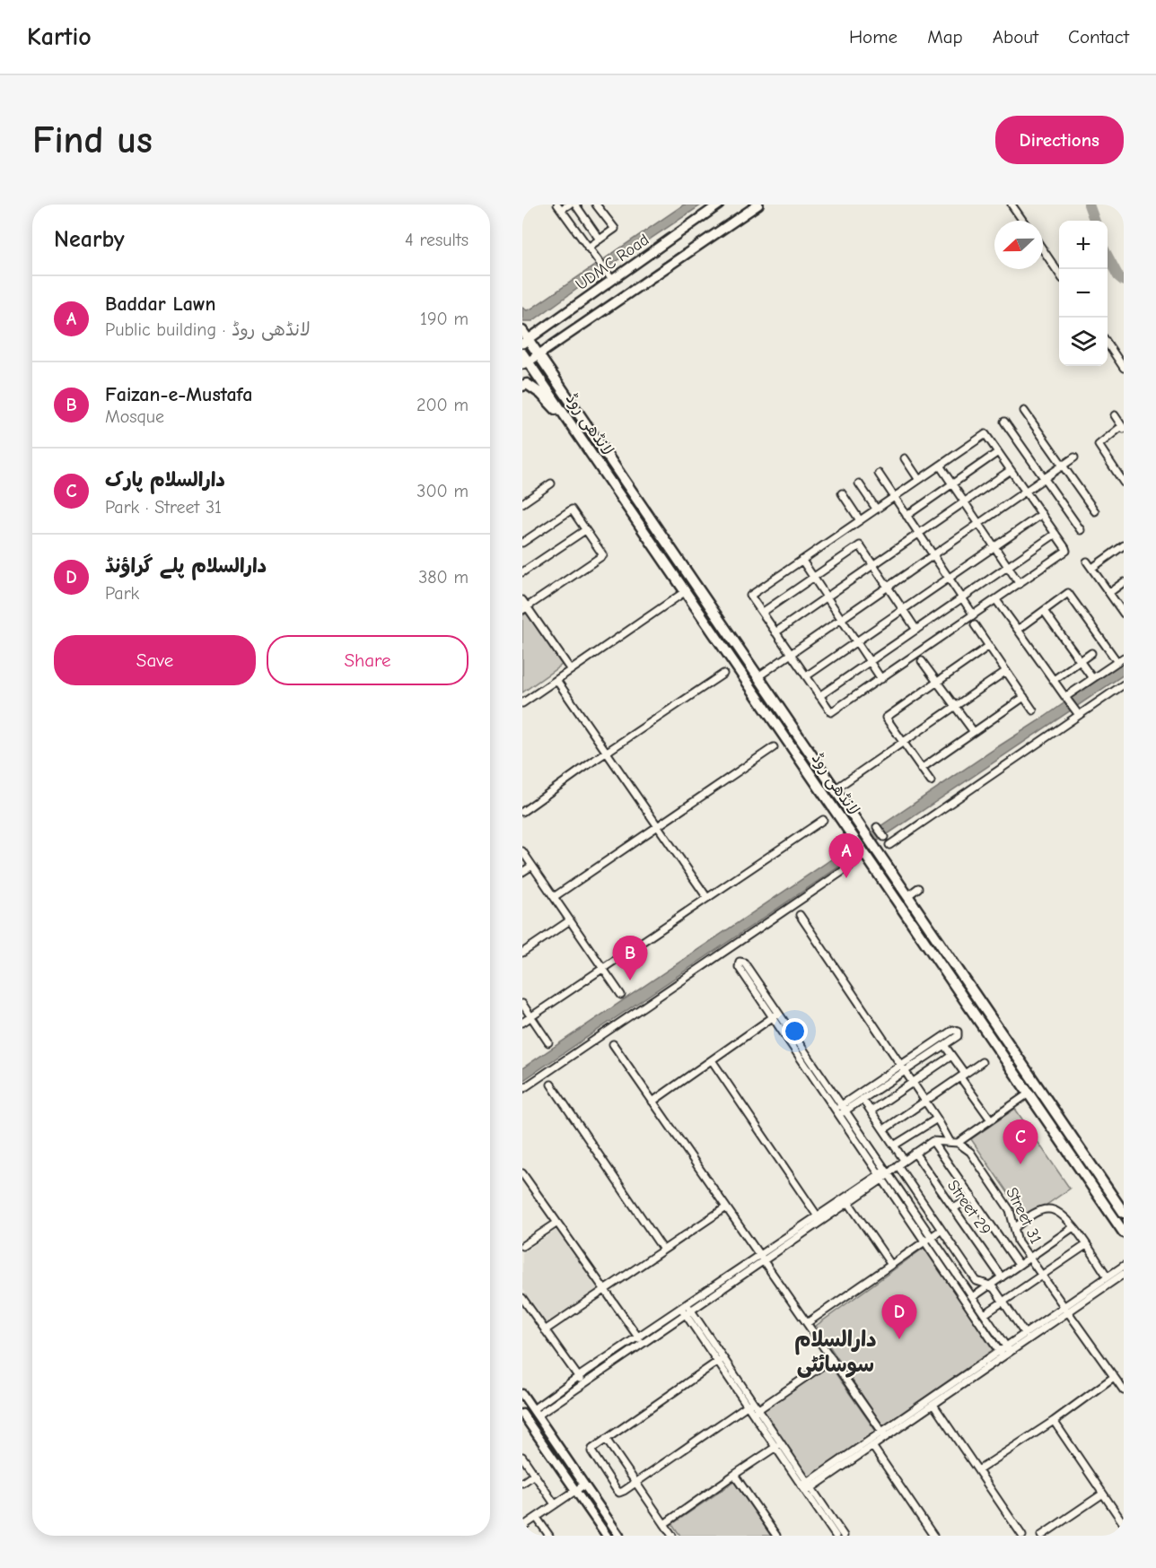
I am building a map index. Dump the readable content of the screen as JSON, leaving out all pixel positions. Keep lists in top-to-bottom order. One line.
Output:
{"streets":{"main road":["UDMC Road","لانڈھی روڈ"],"street":["Street 29","Street 31"]},"crossings":[["UDMC Road","لانڈھی روڈ"]],"districts":["دارالسلام سوسائٹی"],"north":"left","page":{"header":"Kartio","nav":["Home","Map","About","Contact"],"buttons":["Directions",["Save","Share"]],"title":"Find us","heading":["Nearby","4 results"],"map_buttons":["+","−"],"list":[{"mark":"A","name":"Baddar Lawn","note":"Public building · لانڈھی روڈ","value":"190 m"},{"mark":"B","name":"Faizan-e-Mustafa","note":"Mosque","value":"200 m"},{"mark":"C","name":"دارالسلام پارک","note":"Park · Street 31","value":"300 m"},{"mark":"D","name":"دارالسلام پلے گراؤنڈ","note":"Park","value":"380 m"}],"pins":["A","B","C","D"]}}
